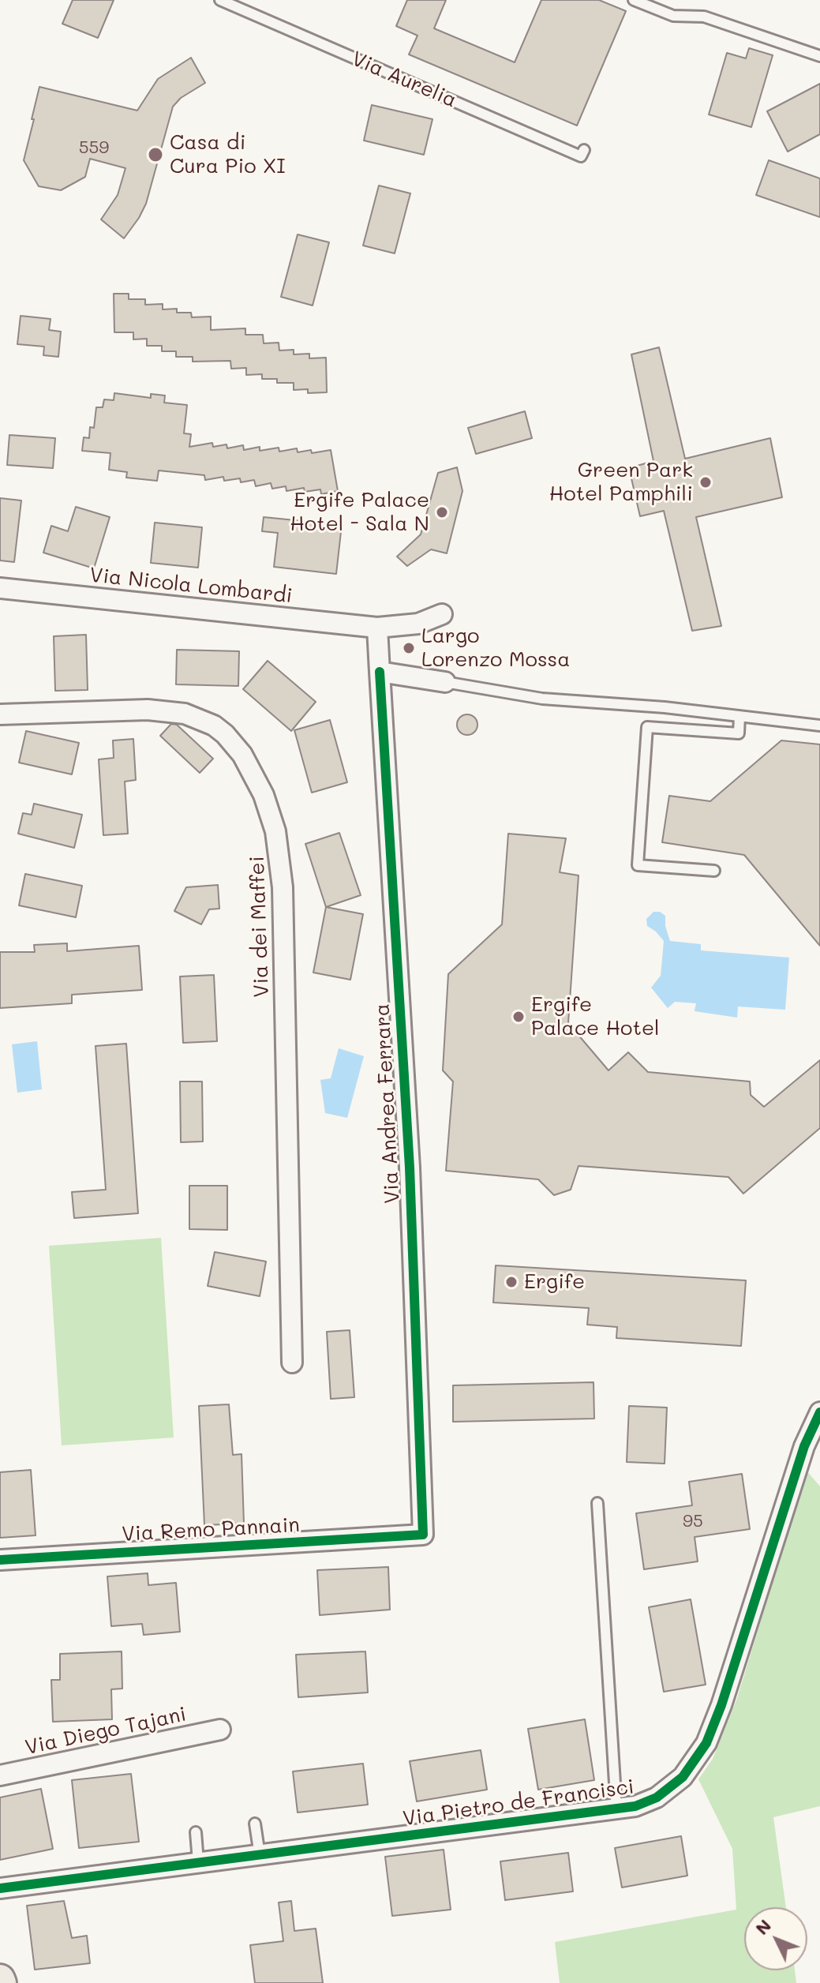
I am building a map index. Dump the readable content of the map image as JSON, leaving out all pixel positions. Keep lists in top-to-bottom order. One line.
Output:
{"streets":{"street":["Via Nicola Lombardi","Via dei Maffei","Via Andrea Ferrara","Via Remo Pannain","Via Diego Tajani","Via Pietro de Francisci"],"lane":["Via Aurelia"]},"crossings":[["Via Andrea Ferrara","Via Remo Pannain"]],"places":["Casa di Cura Pio XI","Green Park Hotel Pamphili","Ergife Palace Hotel - Sala N","Largo Lorenzo Mossa","Ergife Palace Hotel","Ergife"],"house_numbers":["559","95"],"north":"top left"}
